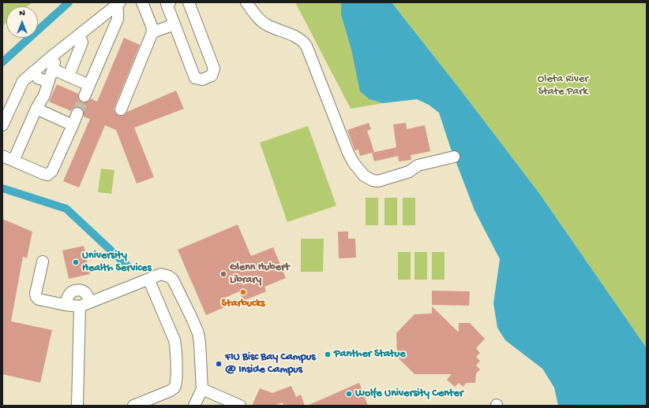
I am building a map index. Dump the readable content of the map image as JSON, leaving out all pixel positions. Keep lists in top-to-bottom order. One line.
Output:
{"parks":["Oleta River State Park"],"places":["University Health Services","Glenn Hubert Library","Starbucks","Panther Statue","FIU Bisc Bay Campus @ Inside Campus","Wolfe University Center"],"north":"top"}
